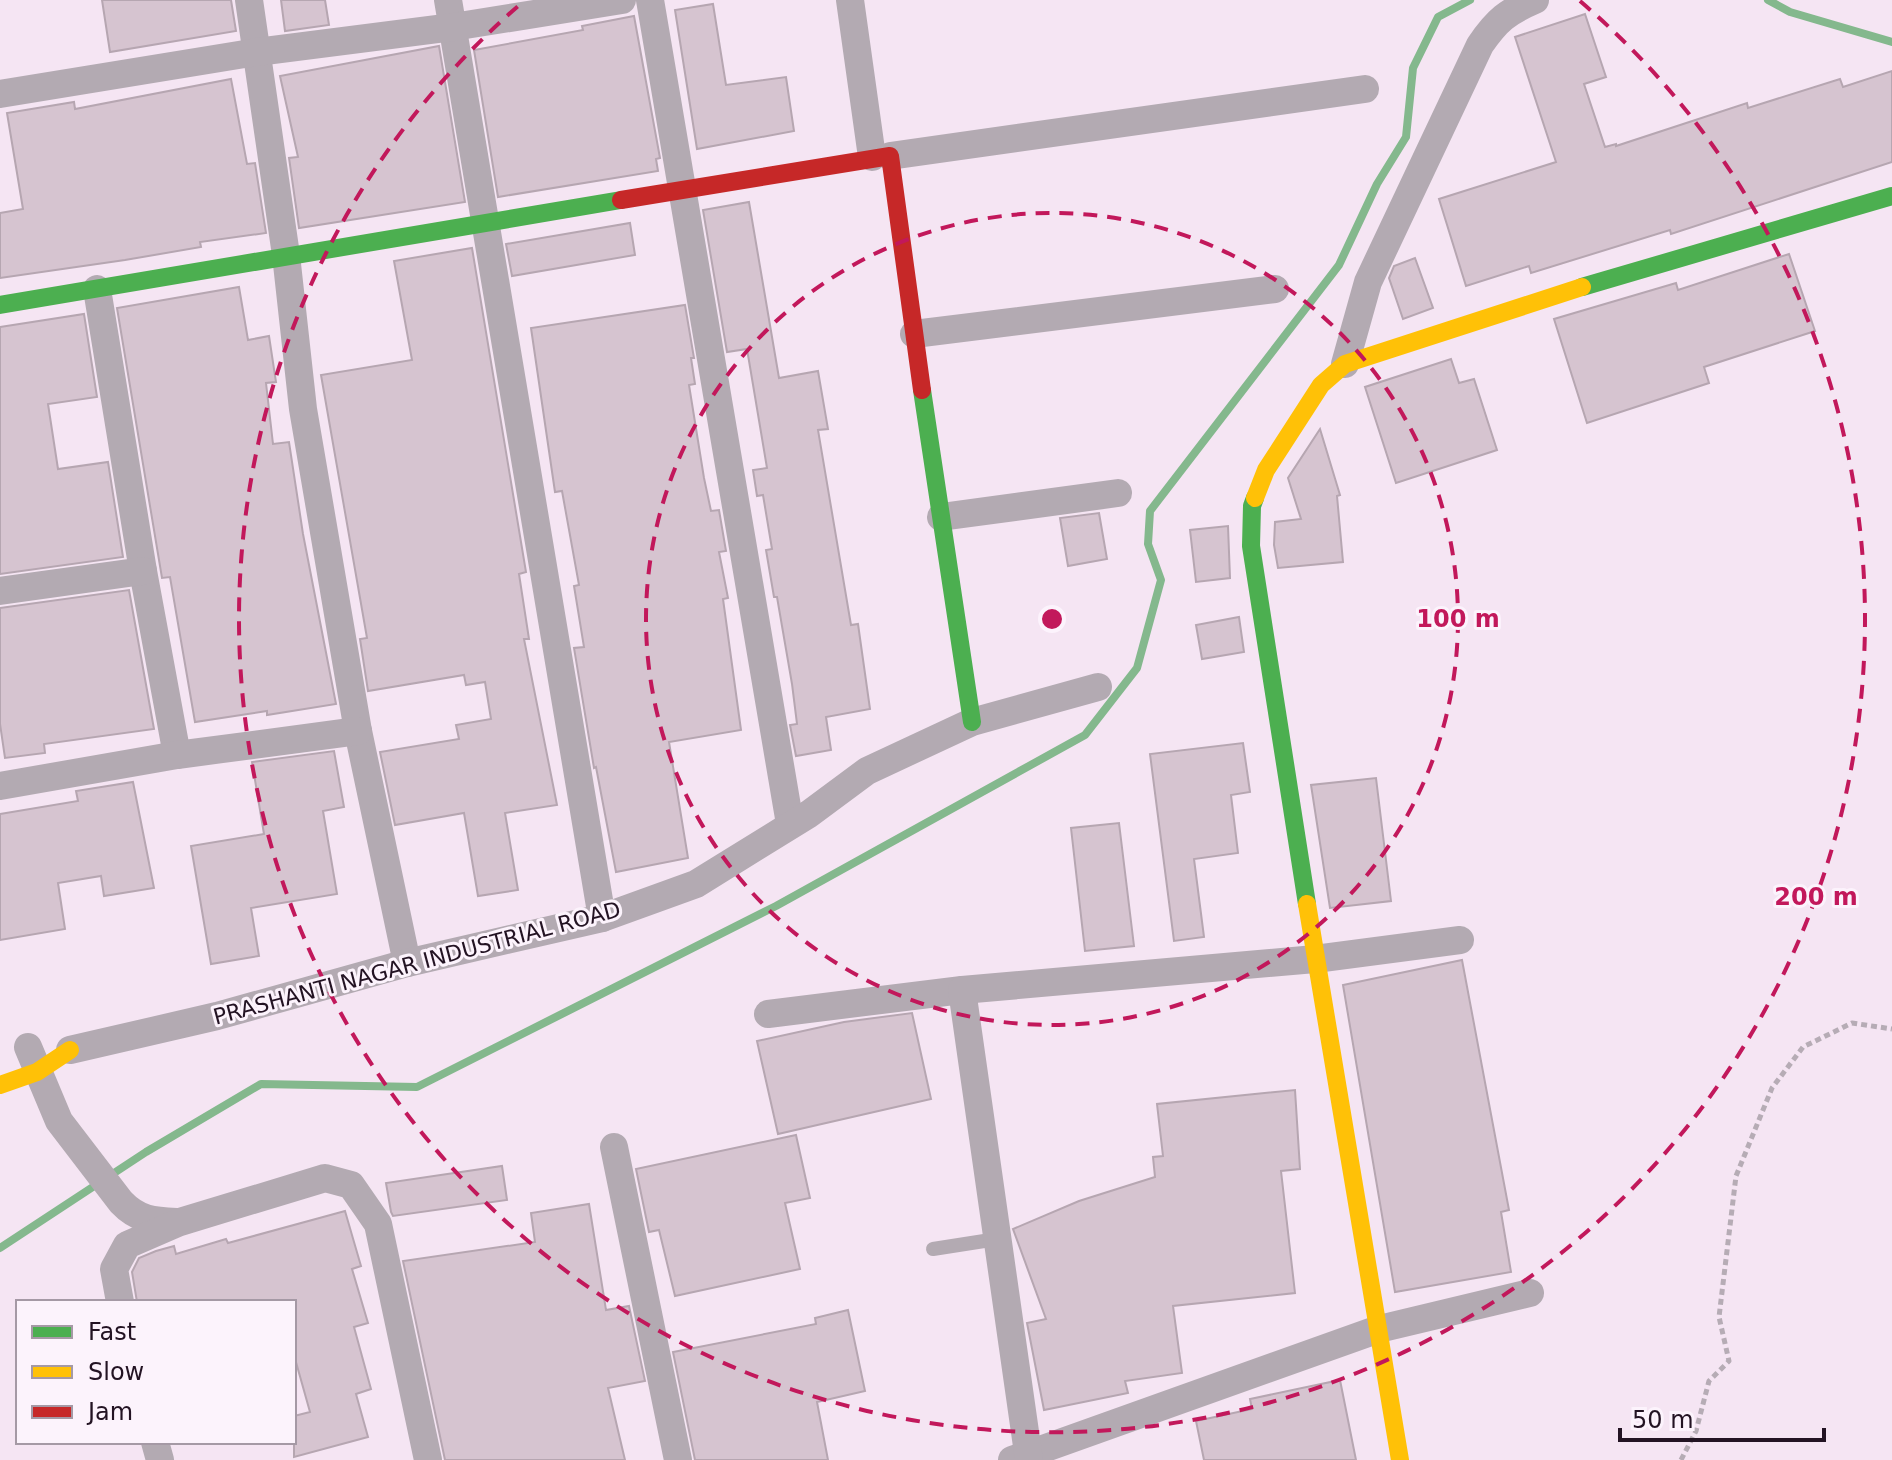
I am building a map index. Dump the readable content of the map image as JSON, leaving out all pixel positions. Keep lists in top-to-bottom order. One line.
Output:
{"streets":{"street":["PRASHANTI NAGAR INDUSTRIAL ROAD"]},"legend":["Fast","Slow","Jam"],"scale_bar":"50 m","rings":["100 m","200 m"]}
